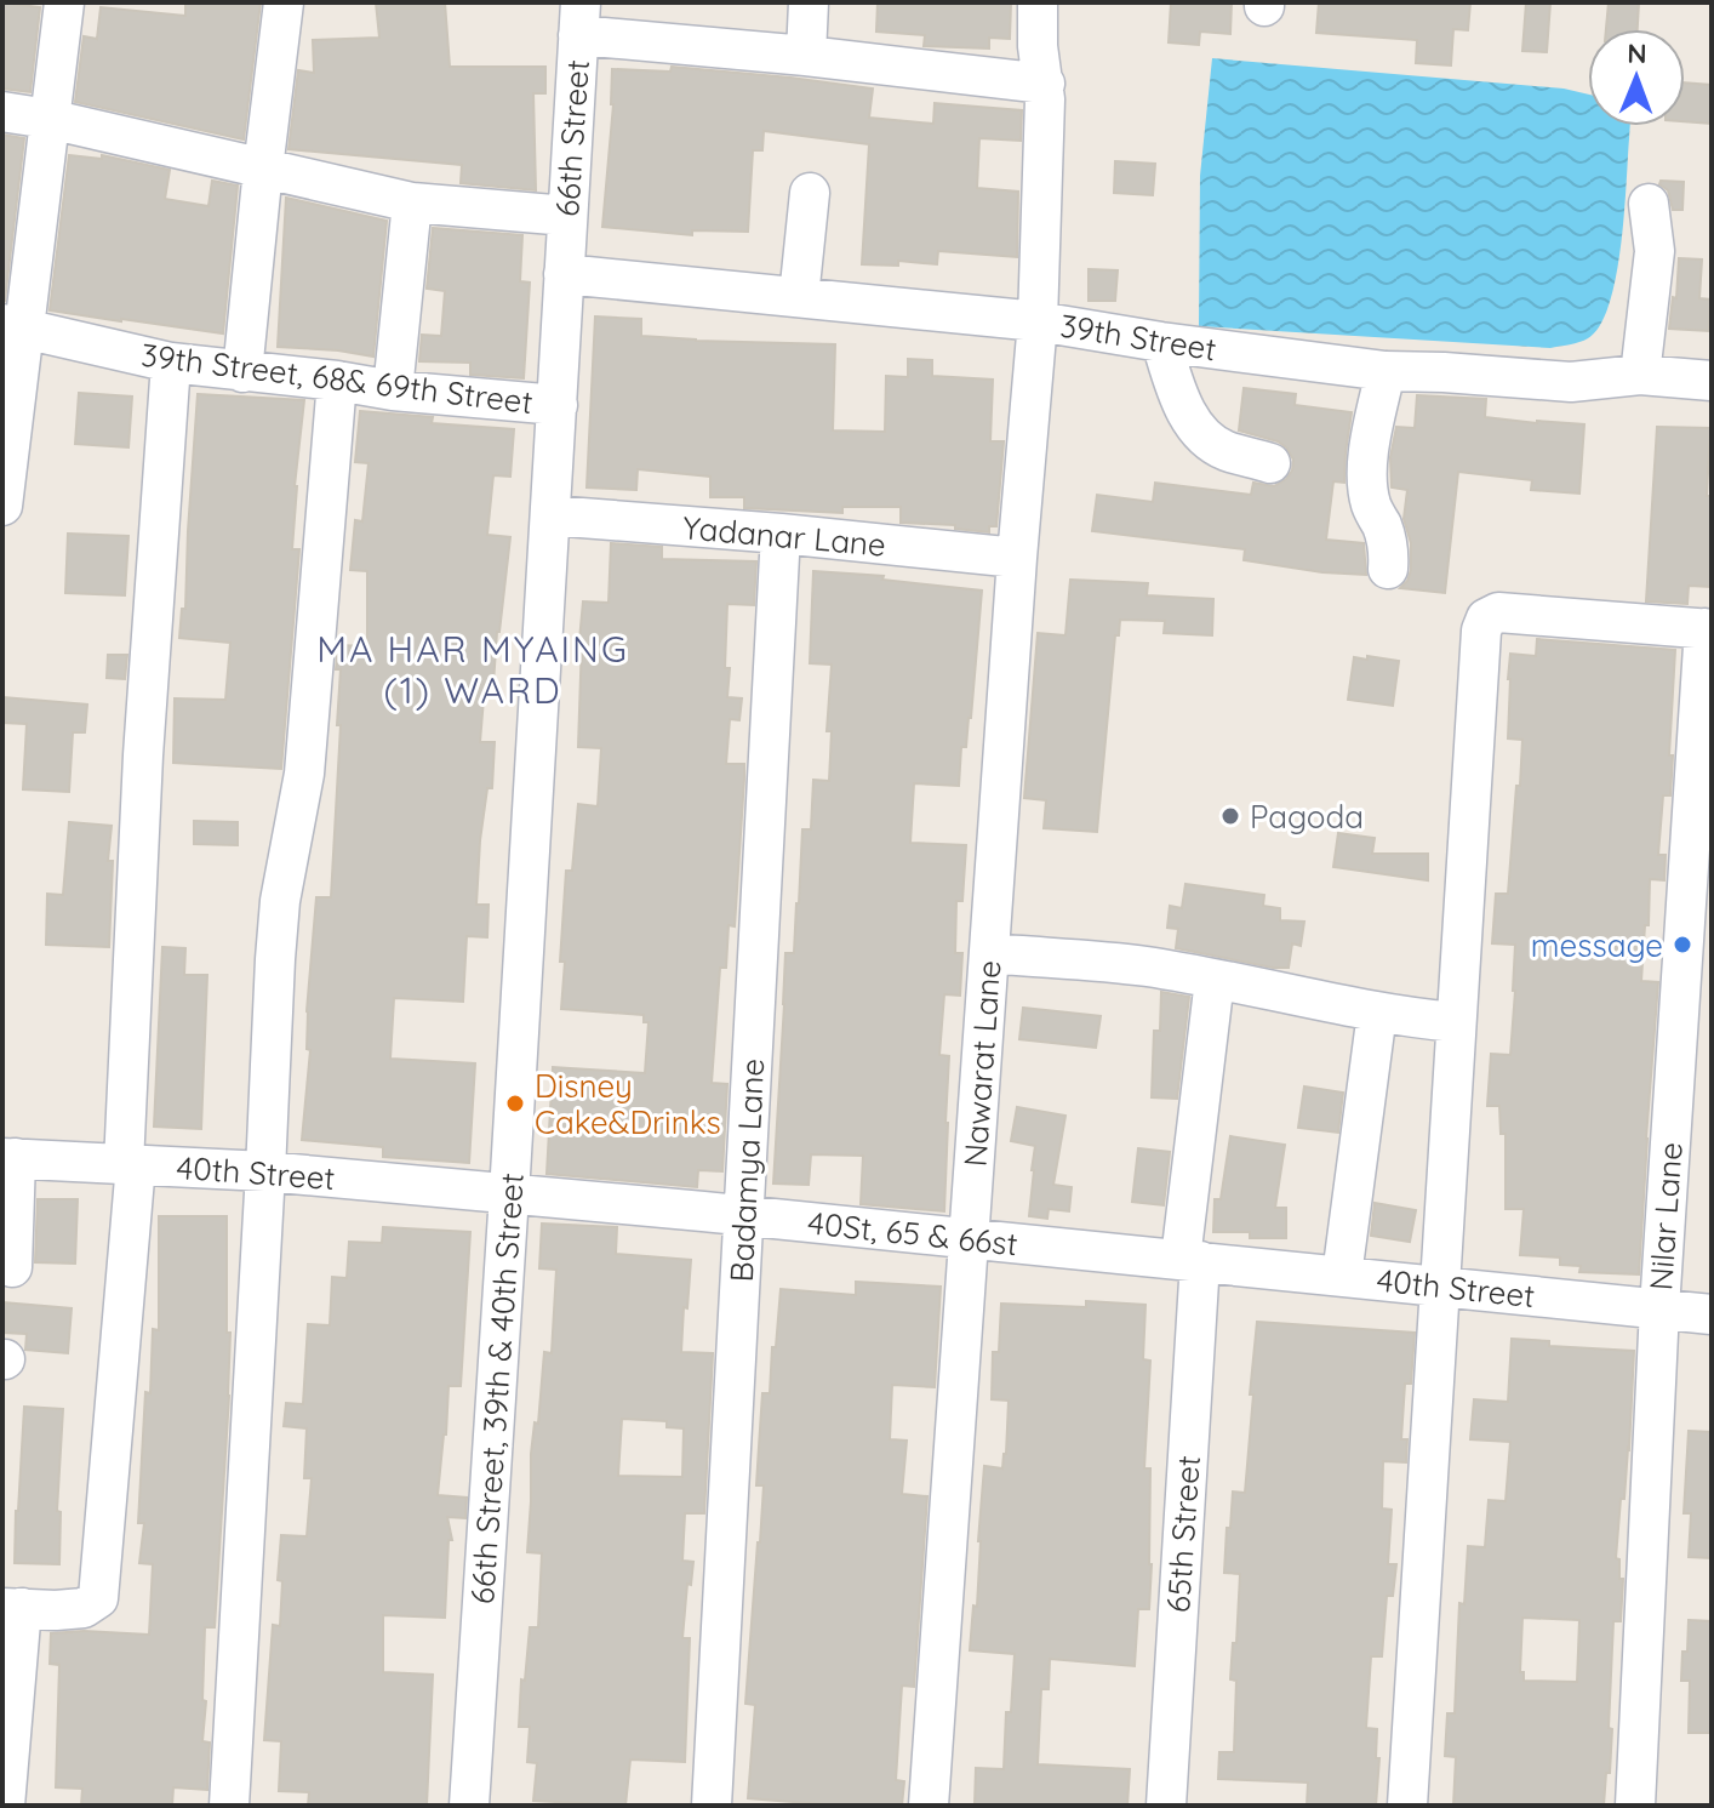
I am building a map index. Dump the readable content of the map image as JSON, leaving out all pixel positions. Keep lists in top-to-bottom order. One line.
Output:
{"streets":{"street":["66th Street","39th Street","39th Street, 68& 69th Street","Yadanar Lane","Nawarat Lane","Badamya Lane","40th Street","Nilar Lane","40St, 65 & 66st","66th Street, 39th & 40th Street","65th Street"]},"crossings":[["66th Street","39th Street"],["66th Street","66th Street, 39th & 40th Street"],["39th Street","Nawarat Lane"],["39th Street","66th Street, 39th & 40th Street"],["39th Street, 68& 69th Street","66th Street, 39th & 40th Street"],["Yadanar Lane","Nawarat Lane"],["Yadanar Lane","Badamya Lane"],["Yadanar Lane","66th Street, 39th & 40th Street"],["Nawarat Lane","40St, 65 & 66st"],["Badamya Lane","40St, 65 & 66st"],["40th Street","Nilar Lane"],["40th Street","40St, 65 & 66st"],["40th Street","66th Street, 39th & 40th Street"],["40th Street","65th Street"],["40St, 65 & 66st","66th Street, 39th & 40th Street"],["40St, 65 & 66st","65th Street"]],"districts":["MA HAR MYAING (1) WARD"],"places":["Pagoda","message","Disney Cake&Drinks"],"north":"top"}
